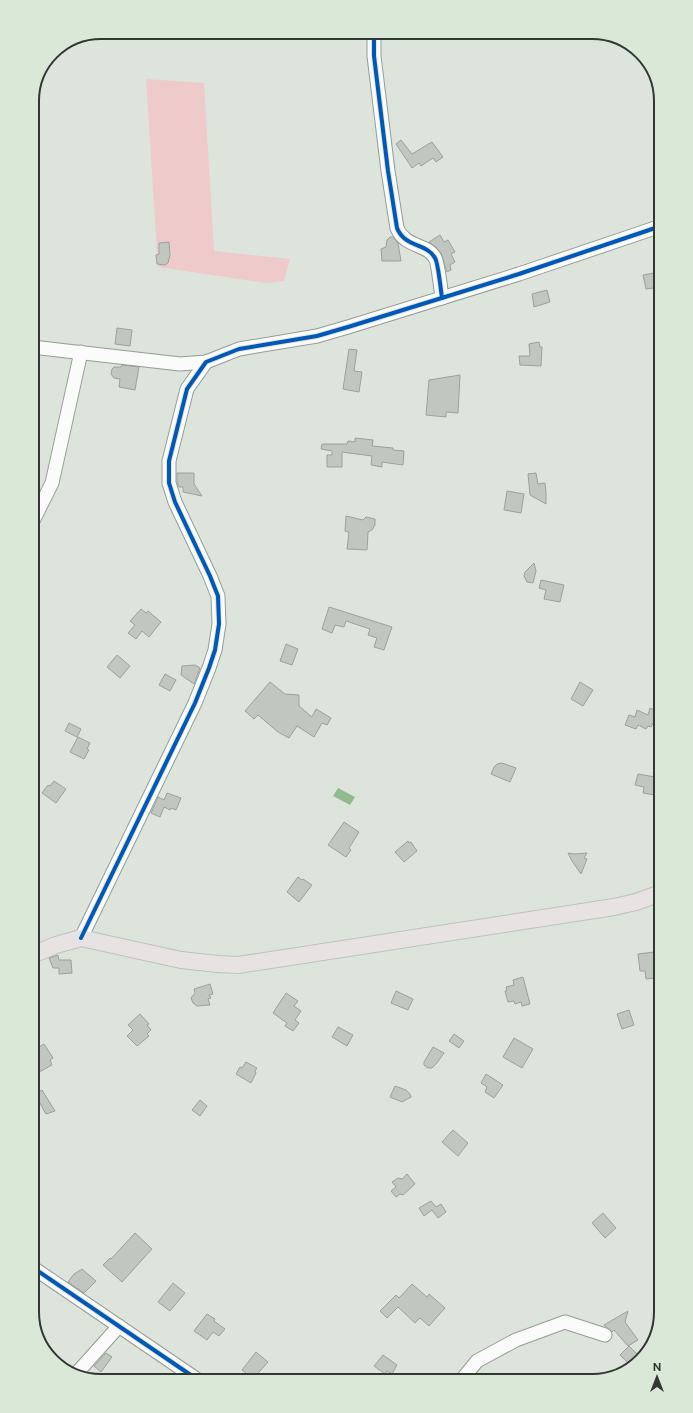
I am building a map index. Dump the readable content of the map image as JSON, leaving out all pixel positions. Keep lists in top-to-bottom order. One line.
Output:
{"north":"top"}
